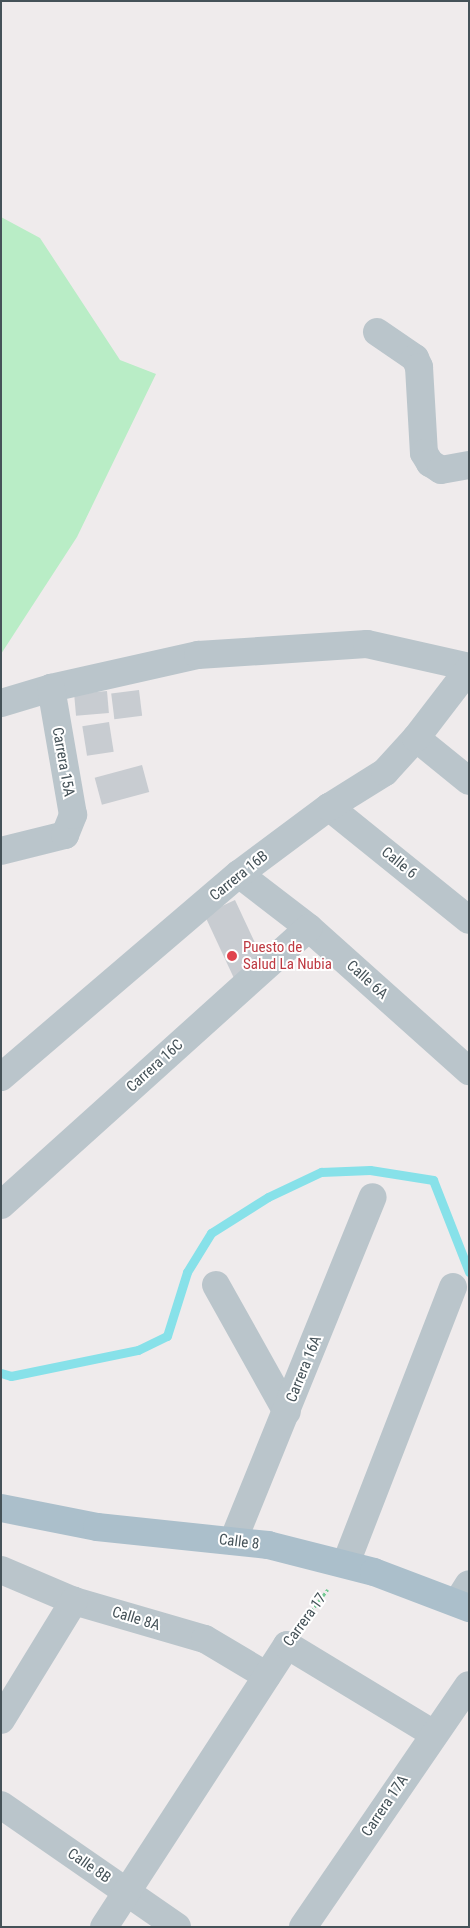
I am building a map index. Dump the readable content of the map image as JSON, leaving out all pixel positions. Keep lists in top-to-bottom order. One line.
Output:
{"streets":{"main road":["Calle 8"],"street":["Carrera 15A","Calle 6","Carrera 16B","Calle 6A","Carrera 16C","Carrera 16A","Calle 8A","Carrera 17","Carrera 17A","Calle 8B"]},"crossings":[["Calle 6","Carrera 16B"],["Carrera 16B","Calle 6A"],["Calle 6A","Carrera 16C"],["Carrera 16A","Calle 8"],["Calle 8","Carrera 17"],["Calle 8A","Carrera 17"],["Carrera 17","Calle 8B"]],"places":["Puesto de Salud La Nubia"]}
